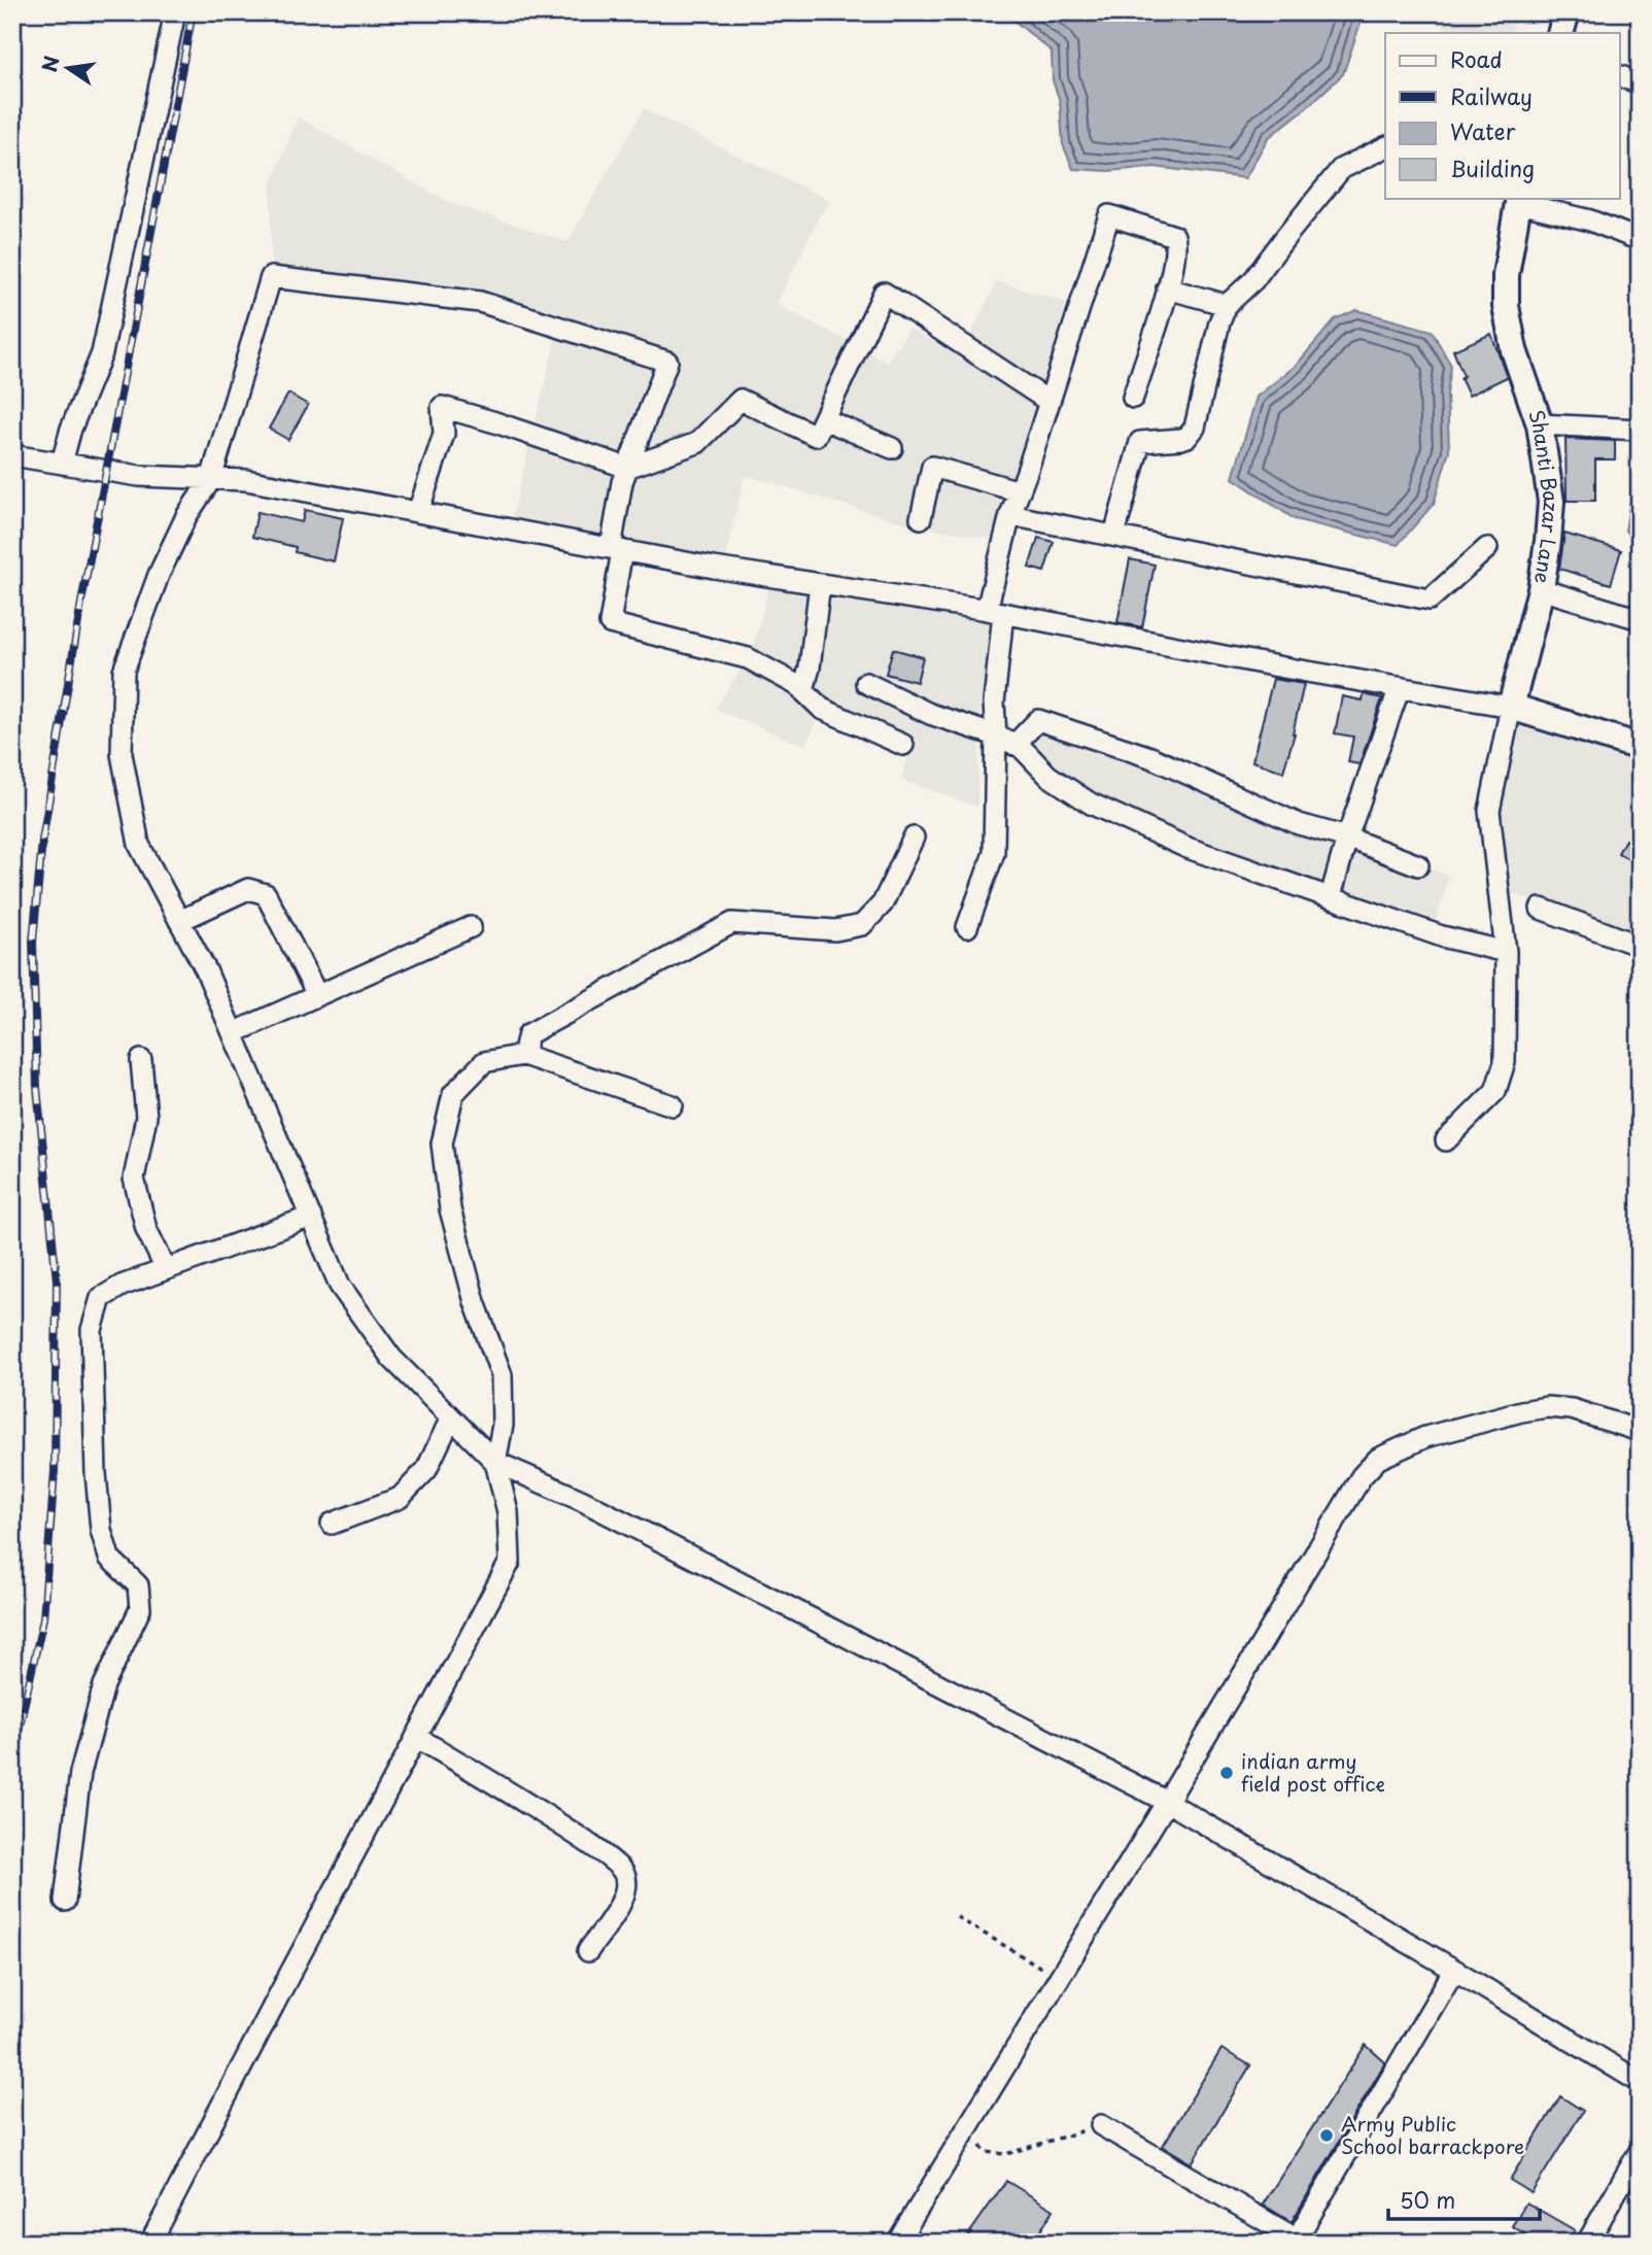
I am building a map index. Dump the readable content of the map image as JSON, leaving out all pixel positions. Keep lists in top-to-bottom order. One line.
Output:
{"streets":{"main road":["Shanti Bazar Lane"]},"places":["indian army field post office","Army Public School barrackpore"],"legend":["Road","Railway","Water","Building"],"scale_bar":"50 m","north":"left"}
